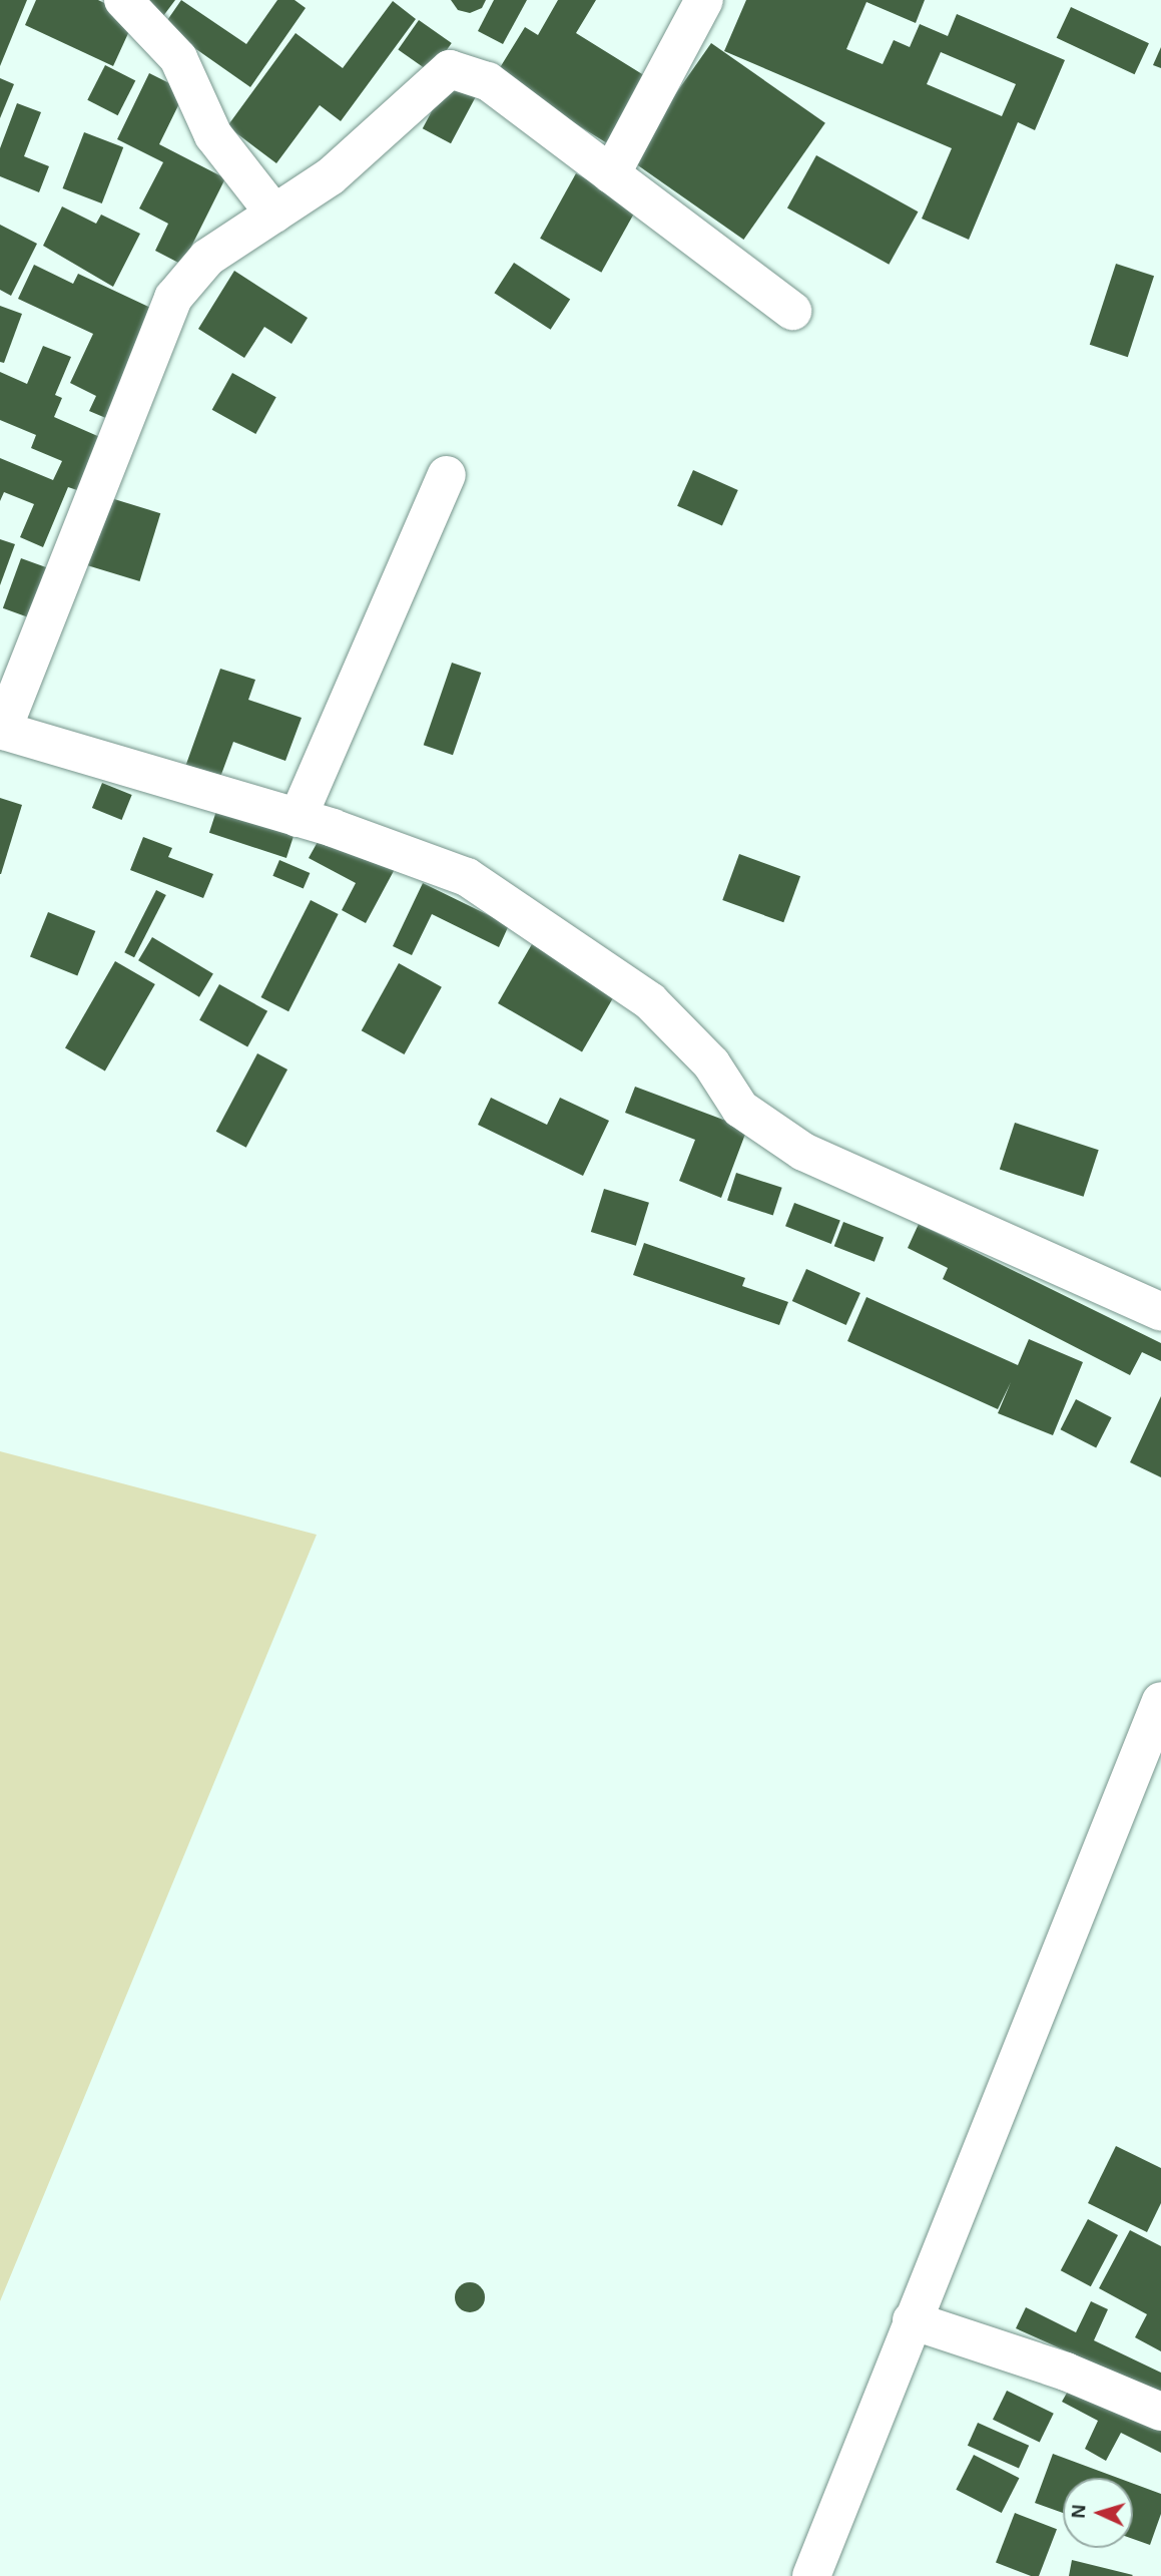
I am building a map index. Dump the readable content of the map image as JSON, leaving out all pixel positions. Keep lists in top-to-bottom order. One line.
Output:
{"north":"left"}
